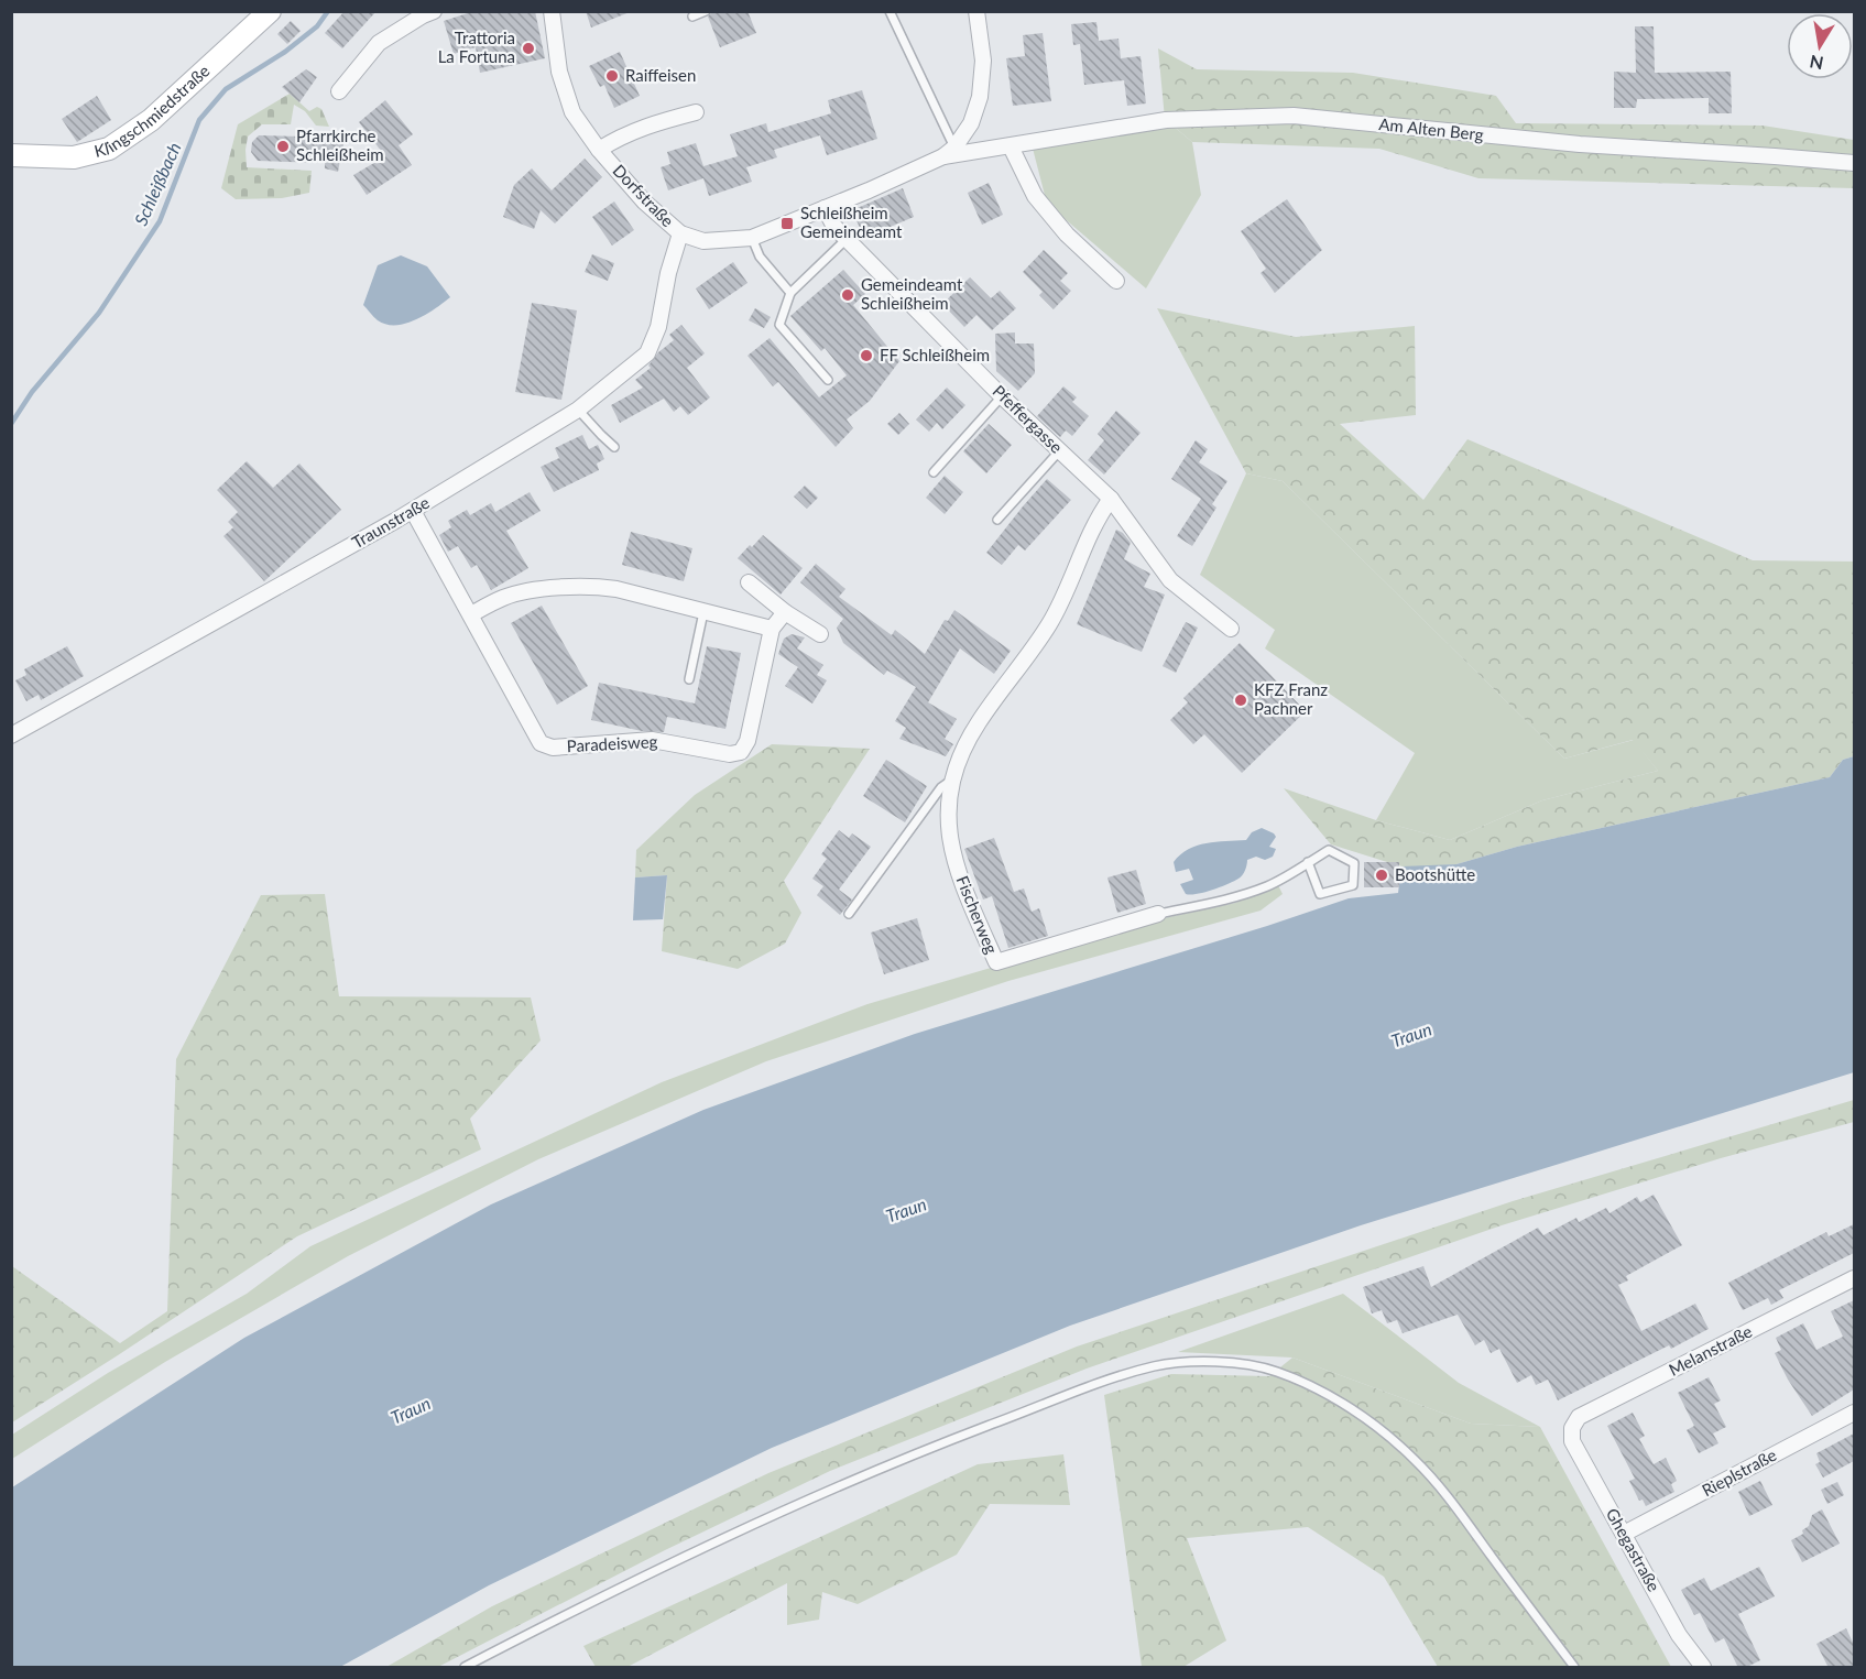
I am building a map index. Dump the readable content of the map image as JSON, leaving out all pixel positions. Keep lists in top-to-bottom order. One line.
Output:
{"streets":{"main road":["Klingschmiedstraße"],"street":["Am Alten Berg","Dorfstraße","Pfeffergasse","Traunstraße","Paradeisweg","Fischerweg","Melanstraße","Rieplstraße","Ghegastraße"]},"crossings":[["Am Alten Berg","Dorfstraße"],["Dorfstraße","Pfeffergasse"],["Dorfstraße","Traunstraße"],["Pfeffergasse","Fischerweg"],["Traunstraße","Paradeisweg"],["Melanstraße","Ghegastraße"],["Rieplstraße","Ghegastraße"]],"water":["Schleißbach","Traun"],"places":{"other":["Trattoria La Fortuna","Raiffeisen","Pfarrkirche Schleißheim","Gemeindeamt Schleißheim","FF Schleißheim","KFZ Franz Pachner","Bootshütte"],"transit":["Schleißheim Gemeindeamt"]},"north":"bottom"}
